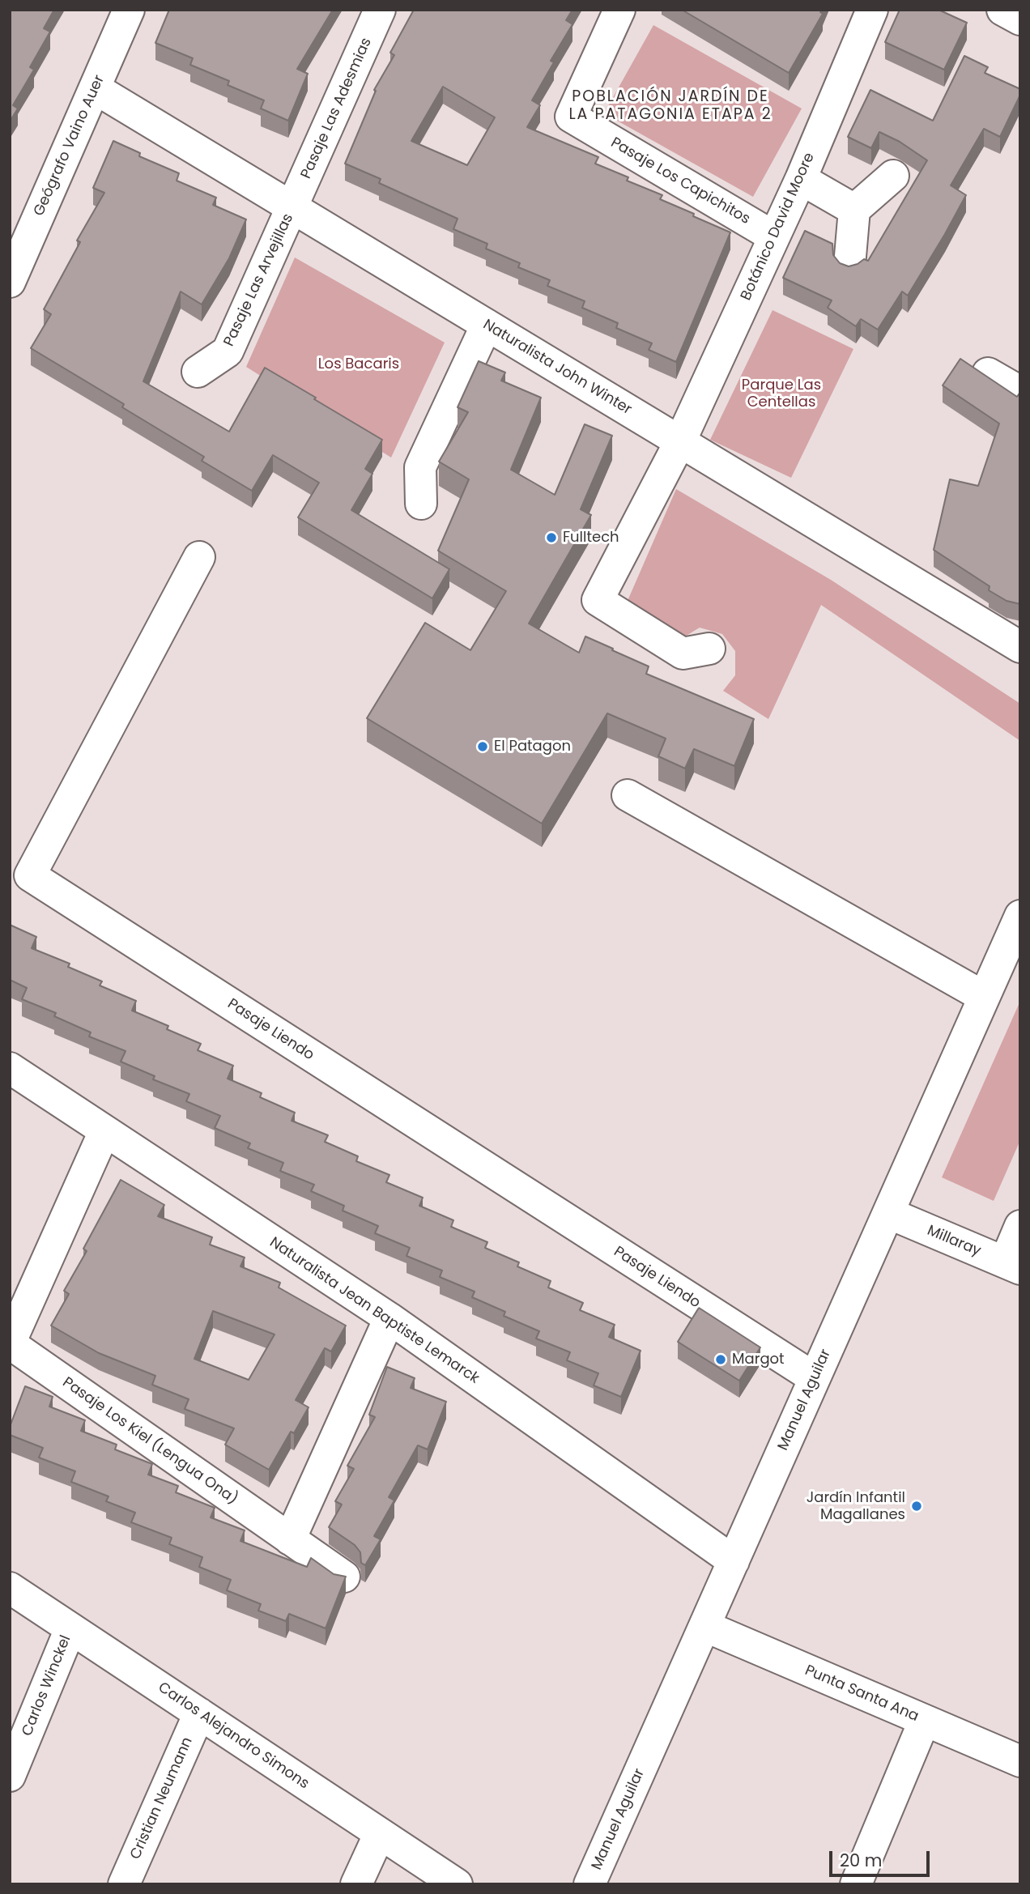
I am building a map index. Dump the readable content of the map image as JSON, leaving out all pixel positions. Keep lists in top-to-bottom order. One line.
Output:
{"streets":{"street":["Pasaje Las Adesmias","Geógrafo Vaino Auer","Pasaje Los Capichitos","Botánico David Moore","Pasaje Las Arvejillas","Naturalista John Winter","Pasaje Liendo","Millaray","Naturalista Jean Baptiste Lemarck","Manuel Aguilar","Pasaje Los Kiel (Lengua Ona)","Carlos Winckel","Punta Santa Ana","Carlos Alejandro Simons","Cristian Neumann"]},"crossings":[["Pasaje Las Adesmias","Pasaje Las Arvejillas"],["Pasaje Las Adesmias","Naturalista John Winter"],["Geógrafo Vaino Auer","Naturalista John Winter"],["Pasaje Los Capichitos","Botánico David Moore"],["Botánico David Moore","Naturalista John Winter"],["Pasaje Las Arvejillas","Naturalista John Winter"],["Pasaje Liendo","Manuel Aguilar"],["Millaray","Manuel Aguilar"],["Naturalista Jean Baptiste Lemarck","Manuel Aguilar"],["Manuel Aguilar","Punta Santa Ana"],["Carlos Winckel","Carlos Alejandro Simons"],["Carlos Alejandro Simons","Cristian Neumann"]],"districts":["POBLACIÓN JARDÍN DE LA PATAGONIA ETAPA 2"],"parks":["Los Bacaris","Parque Las Centellas"],"places":["Fulltech","El Patagon","Margot","Jardín Infantil Magallanes"],"scale_bar":"20 m"}
